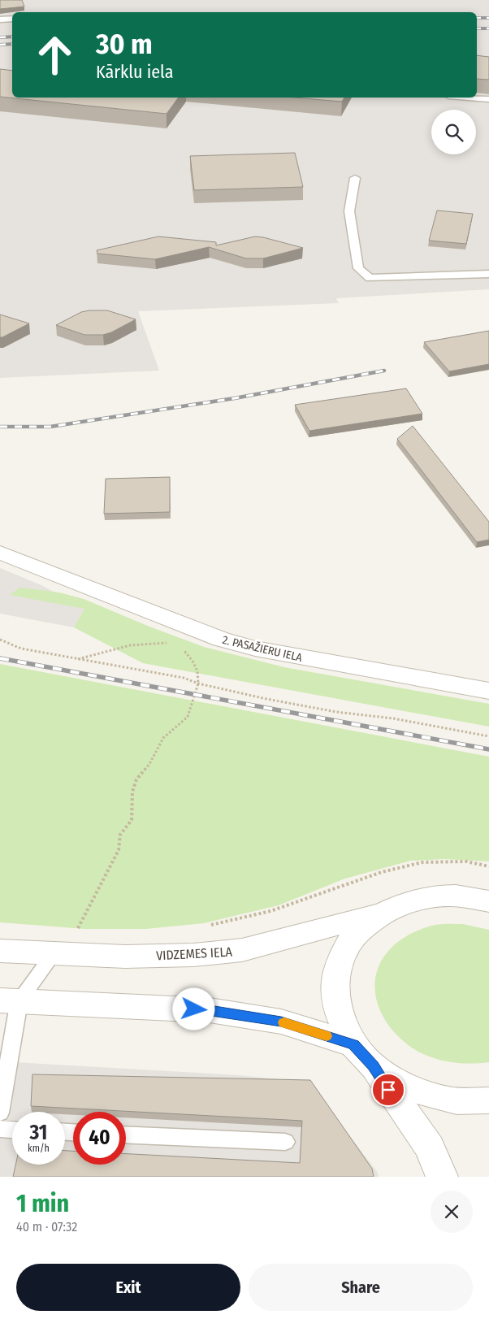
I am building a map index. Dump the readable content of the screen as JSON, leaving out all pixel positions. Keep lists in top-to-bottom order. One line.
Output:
{"streets":{"street":["2. PASAŽIERU IELA","VIDZEMES IELA"]},"page":{"turn":["30 m","Kārklu iela"],"speed":"31 km/h","limit":"40","heading":["1 min","40 m · 07:32"],"buttons":["Exit","Share"]}}
